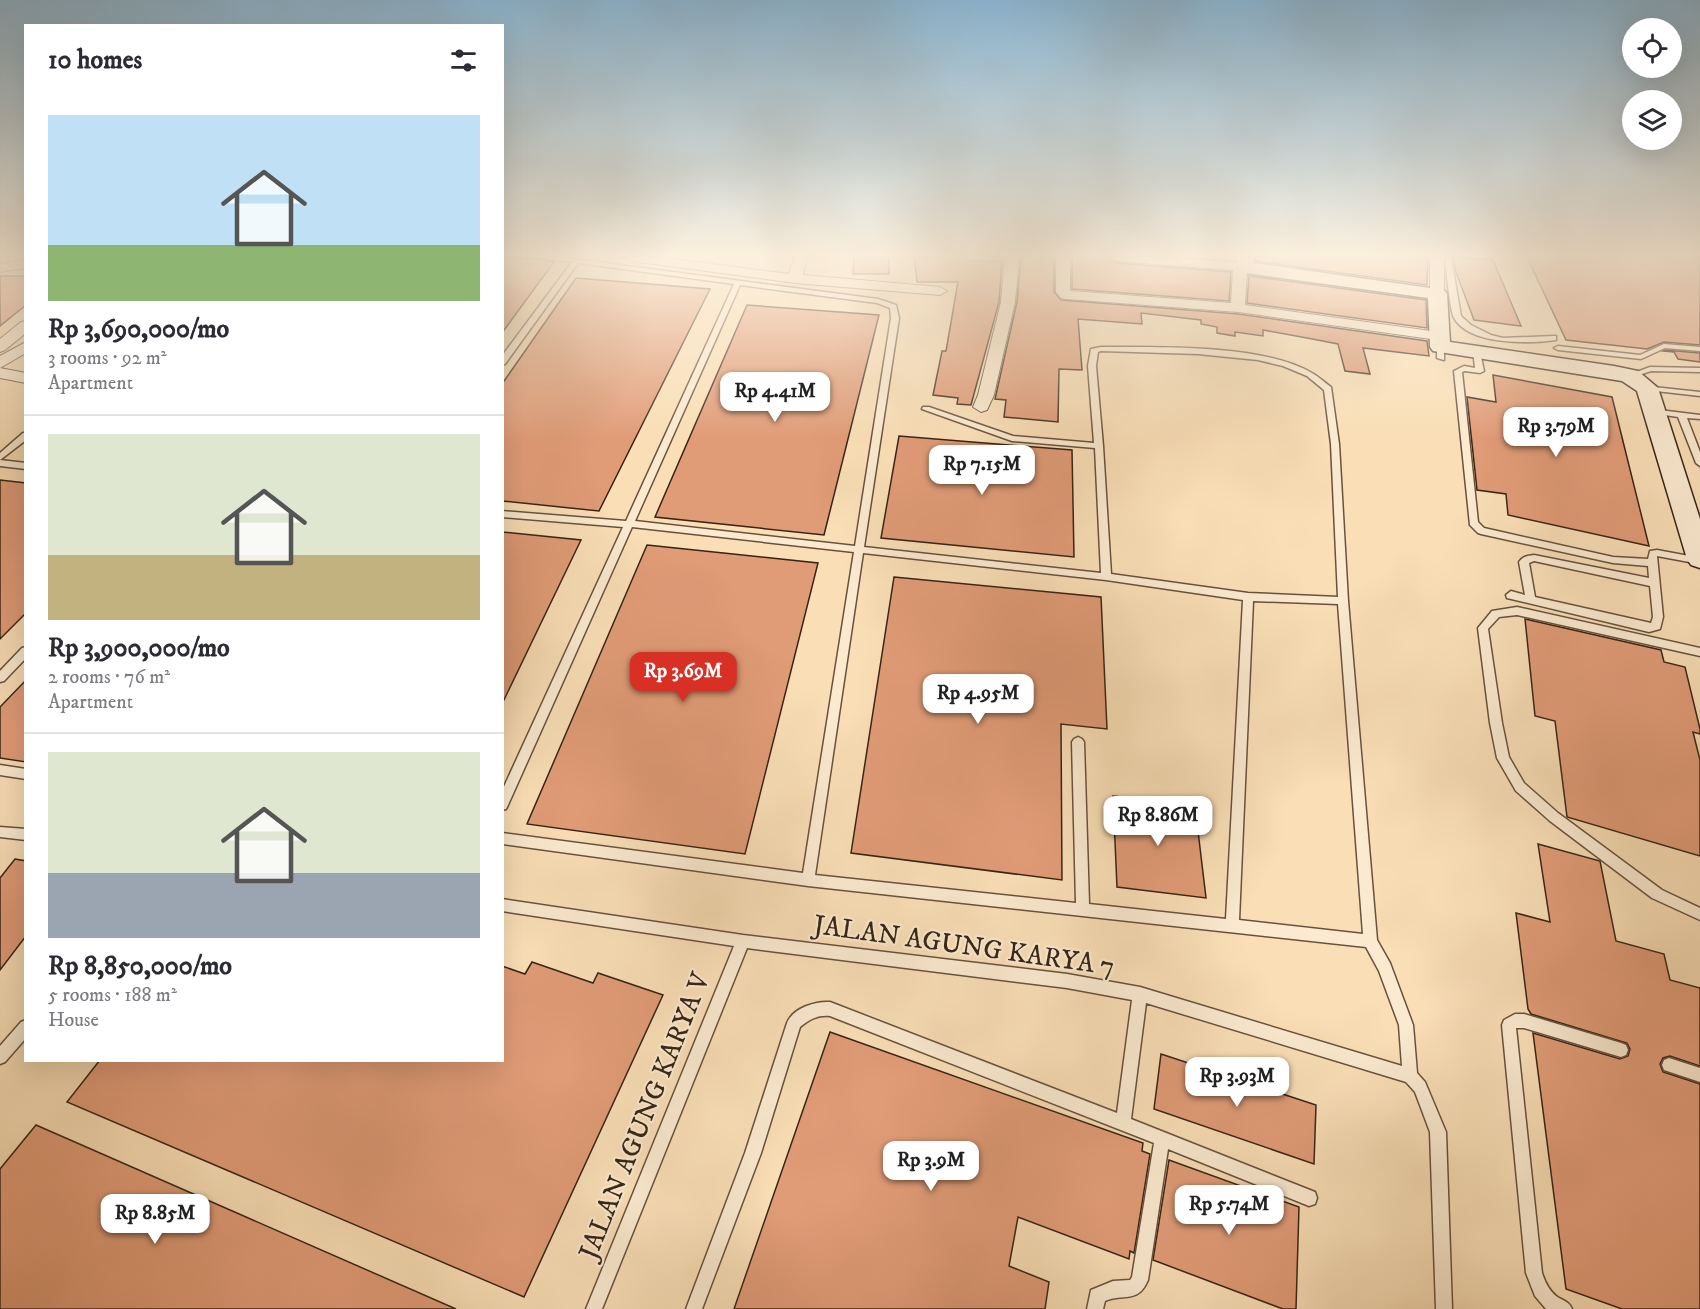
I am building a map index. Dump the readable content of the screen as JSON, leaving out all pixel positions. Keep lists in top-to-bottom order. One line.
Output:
{"streets":{"lane":["JALAN AGUNG KARYA 7","JALAN AGUNG KARYA V"]},"crossings":[["JALAN AGUNG KARYA 7","JALAN AGUNG KARYA V"]],"page":{"heading":"10 homes","list":[{"name":"Rp 3,690,000/mo","note":"3 rooms · 92 m² · Apartment"},{"name":"Rp 3,900,000/mo","note":"2 rooms · 76 m² · Apartment"},{"name":"Rp 8,850,000/mo","note":"5 rooms · 188 m² · House"}],"price":["Rp 4.41M","Rp 3.79M","Rp 7.15M","Rp 3.69M","Rp 4.95M","Rp 8.86M","Rp 3.93M","Rp 3.9M","Rp 5.74M","Rp 8.85M"]}}
